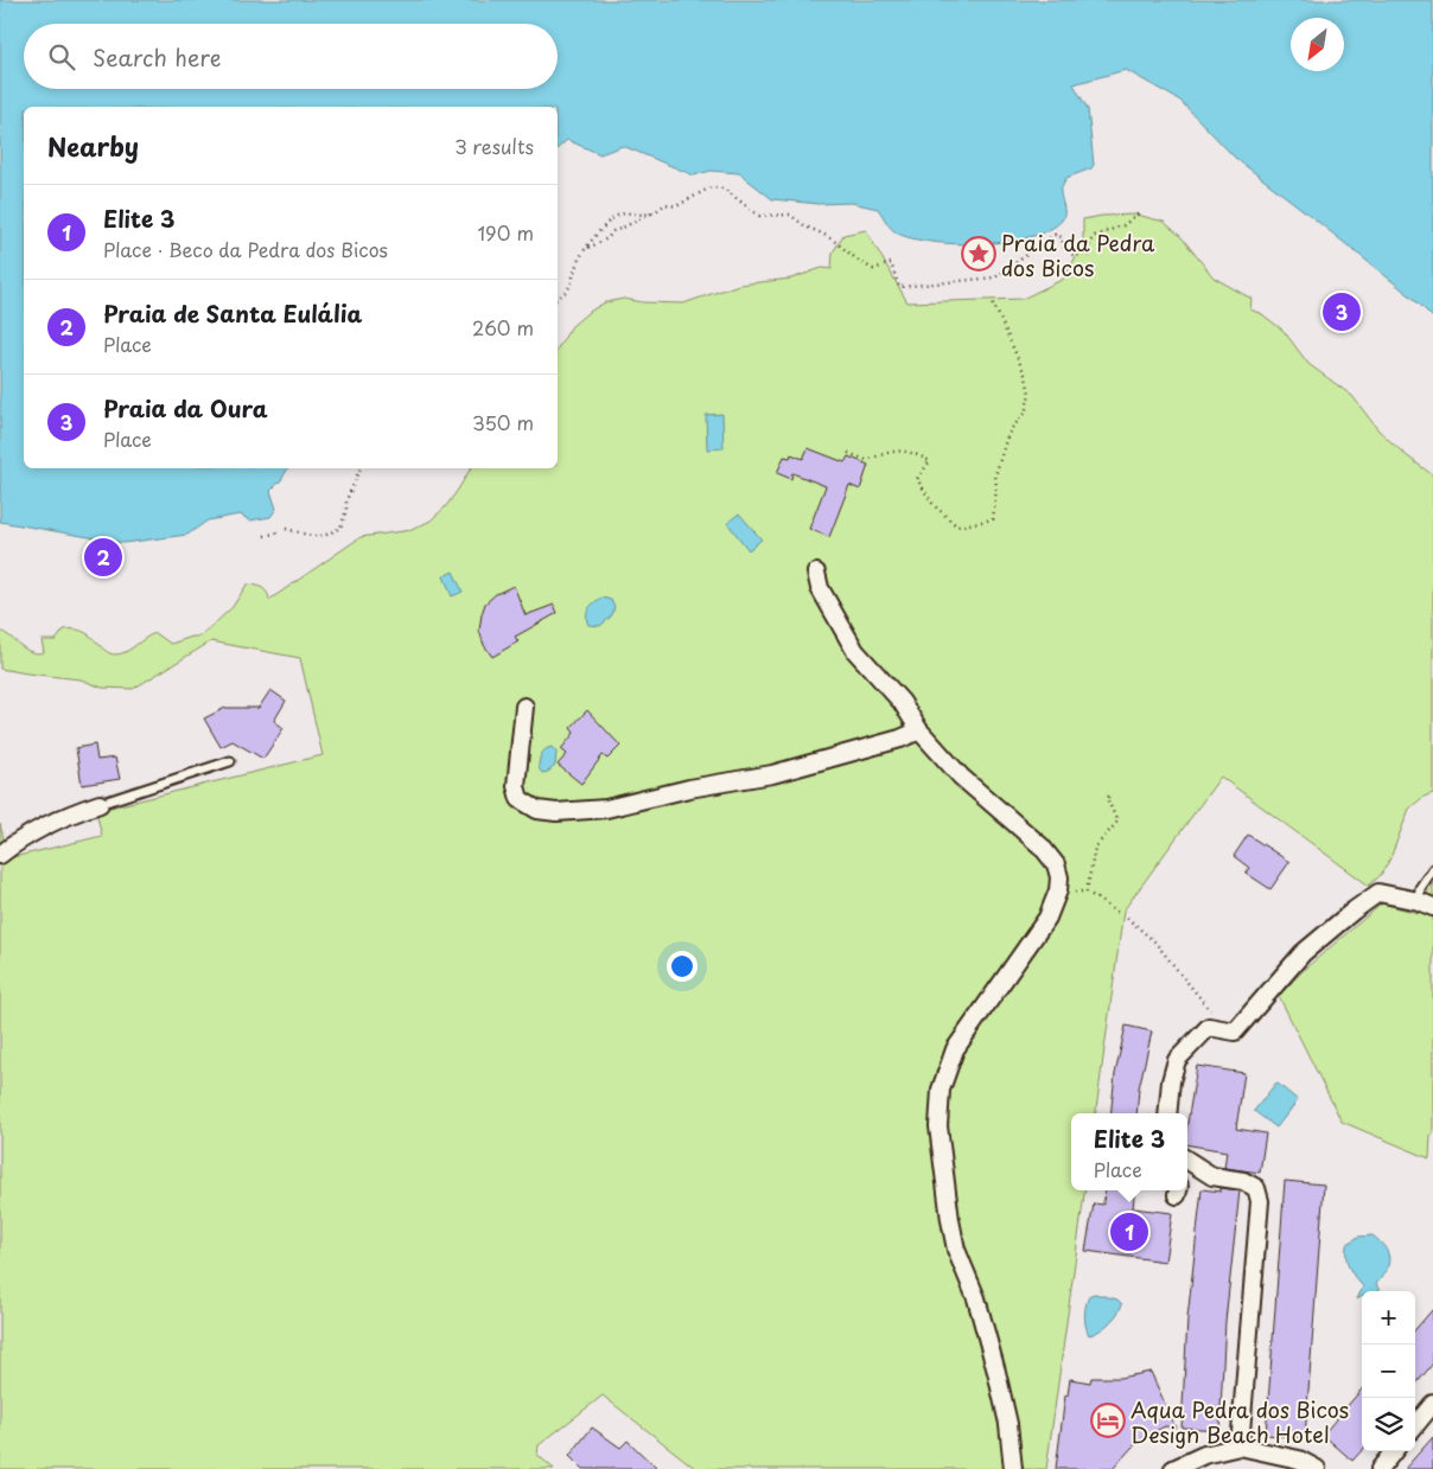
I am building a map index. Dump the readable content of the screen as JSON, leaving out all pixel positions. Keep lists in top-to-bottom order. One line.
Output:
{"places":{"place":["Praia da Pedra dos Bicos"],"hotel":["Aqua Pedra dos Bicos Design Beach Hotel"]},"north":"bottom left","page":{"search":"Search here","heading":["Nearby","3 results"],"list":[{"mark":"1","name":"Elite 3","note":"Place · Beco da Pedra dos Bicos","value":"190 m"},{"mark":"2","name":"Praia de Santa Eulália","note":"Place","value":"260 m"},{"mark":"3","name":"Praia da Oura","note":"Place","value":"350 m"}],"pins":["3","2","1"],"popup":["Elite 3","Place"],"map_buttons":["+","−"]}}
